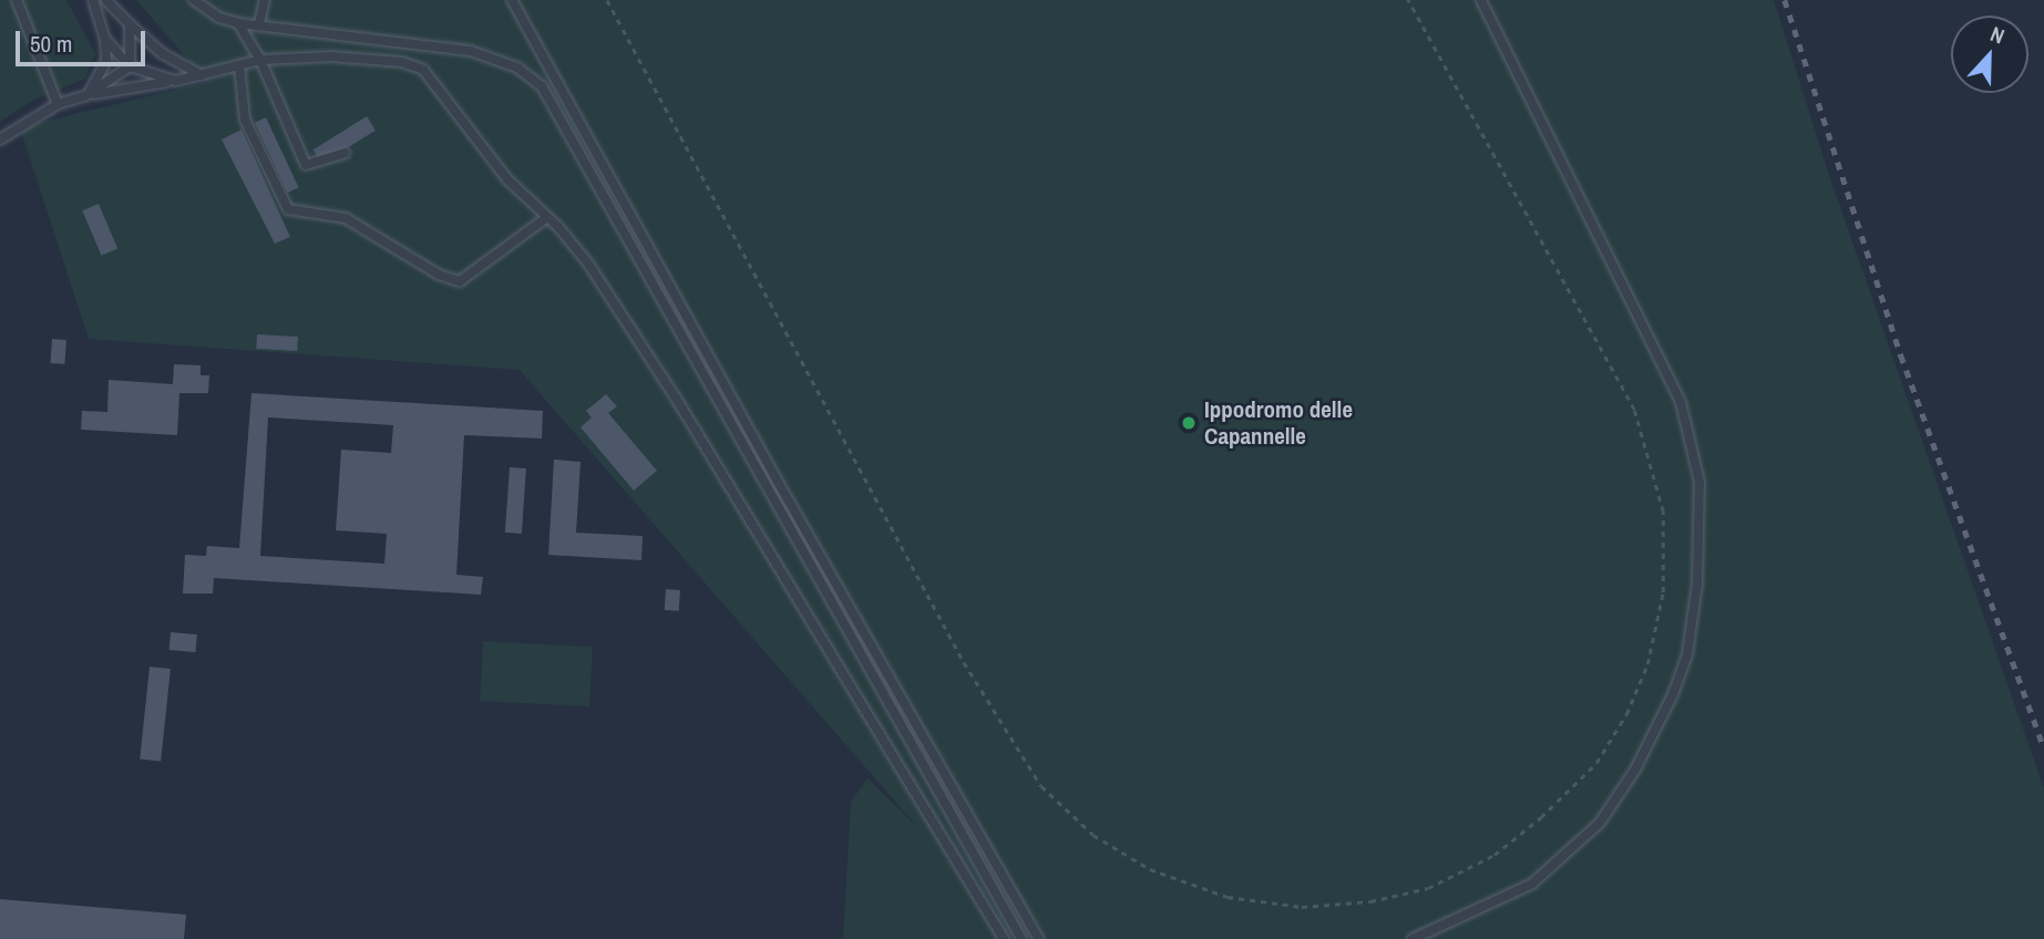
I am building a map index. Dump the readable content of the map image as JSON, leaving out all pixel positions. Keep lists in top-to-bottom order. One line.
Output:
{"places":["Ippodromo delle Capannelle"],"scale_bar":"50 m","north":"top"}
